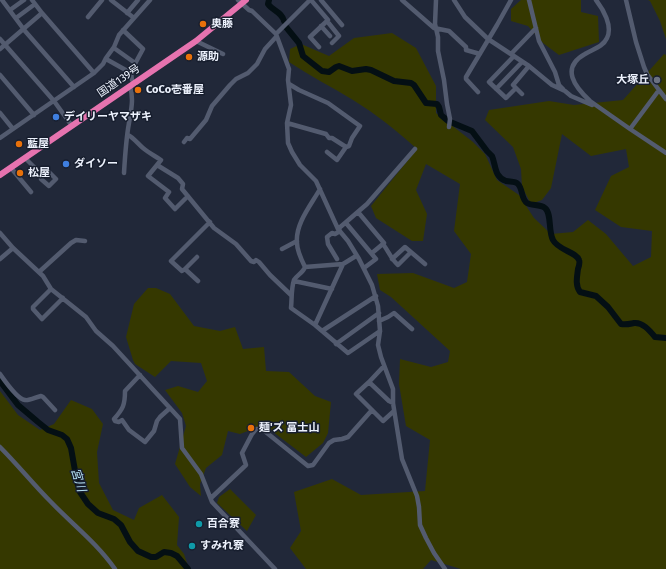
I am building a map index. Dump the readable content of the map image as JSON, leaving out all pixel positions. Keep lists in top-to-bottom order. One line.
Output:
{"streets":{"highway":["国道139号"]},"water":["宮川"],"places":["奥藤","源助","大塚丘","CoCo壱番屋","デイリーヤマザキ","藍屋","ダイソー","松屋","麺'ズ 冨士山","百合寮","すみれ寮"]}
